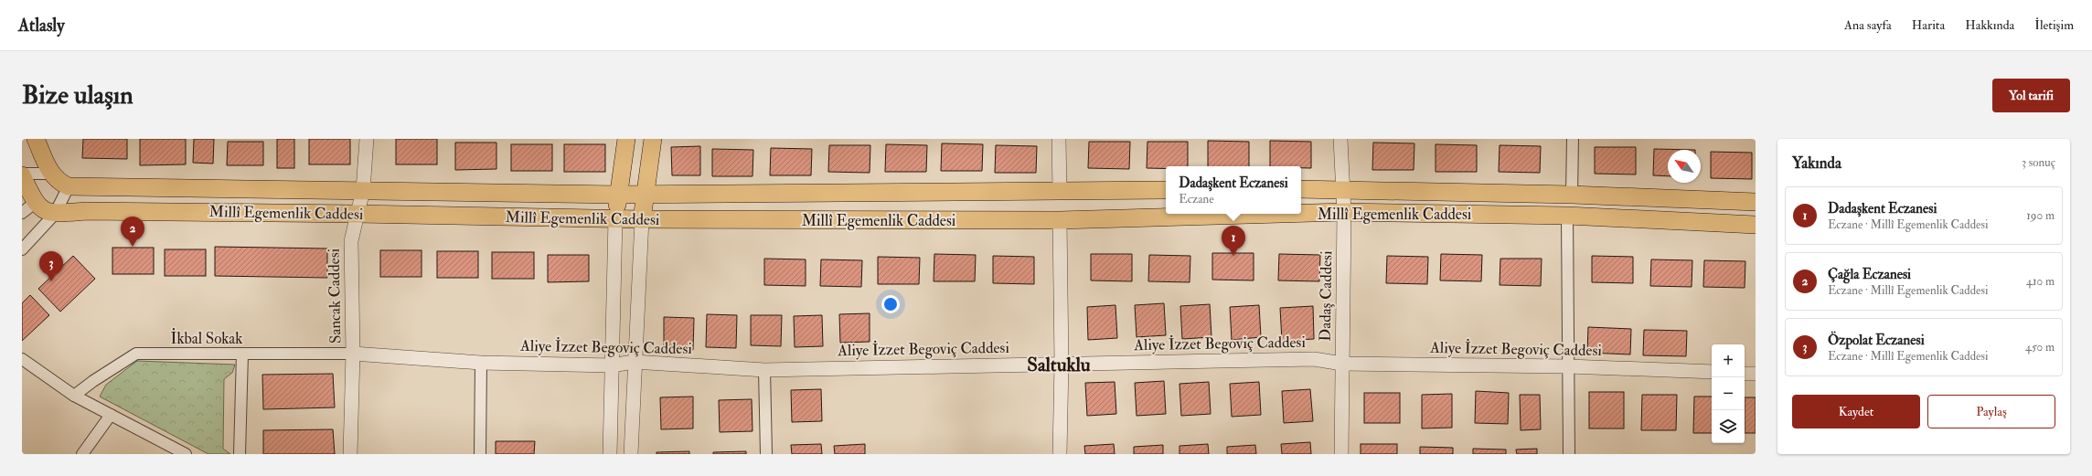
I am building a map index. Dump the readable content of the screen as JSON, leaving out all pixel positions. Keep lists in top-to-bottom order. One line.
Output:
{"streets":{"main road":["Millî Egemenlik Caddesi"],"street":["Sancak Caddesi","Dadaş Caddesi","İkbal Sokak","Aliye İzzet Begoviç Caddesi"]},"crossings":[["Millî Egemenlik Caddesi","Sancak Caddesi"],["Millî Egemenlik Caddesi","Dadaş Caddesi"],["Sancak Caddesi","İkbal Sokak"],["Sancak Caddesi","Aliye İzzet Begoviç Caddesi"],["Dadaş Caddesi","Aliye İzzet Begoviç Caddesi"],["İkbal Sokak","Aliye İzzet Begoviç Caddesi"]],"districts":["Saltuklu"],"north":"top left","page":{"header":"Atlasly","nav":["Ana sayfa","Harita","Hakkında","İletişim"],"buttons":["Yol tarifi",["Kaydet","Paylaş"]],"title":"Bize ulaşın","heading":["Yakında","3 sonuç"],"popup":["Dadaşkent Eczanesi","Eczane"],"list":[{"mark":"1","name":"Dadaşkent Eczanesi","note":"Eczane · Millî Egemenlik Caddesi","value":"190 m"},{"mark":"2","name":"Çağla Eczanesi","note":"Eczane · Millî Egemenlik Caddesi","value":"410 m"},{"mark":"3","name":"Özpolat Eczanesi","note":"Eczane · Millî Egemenlik Caddesi","value":"450 m"}],"pins":["2","1","3"],"map_buttons":["+","−"]}}
